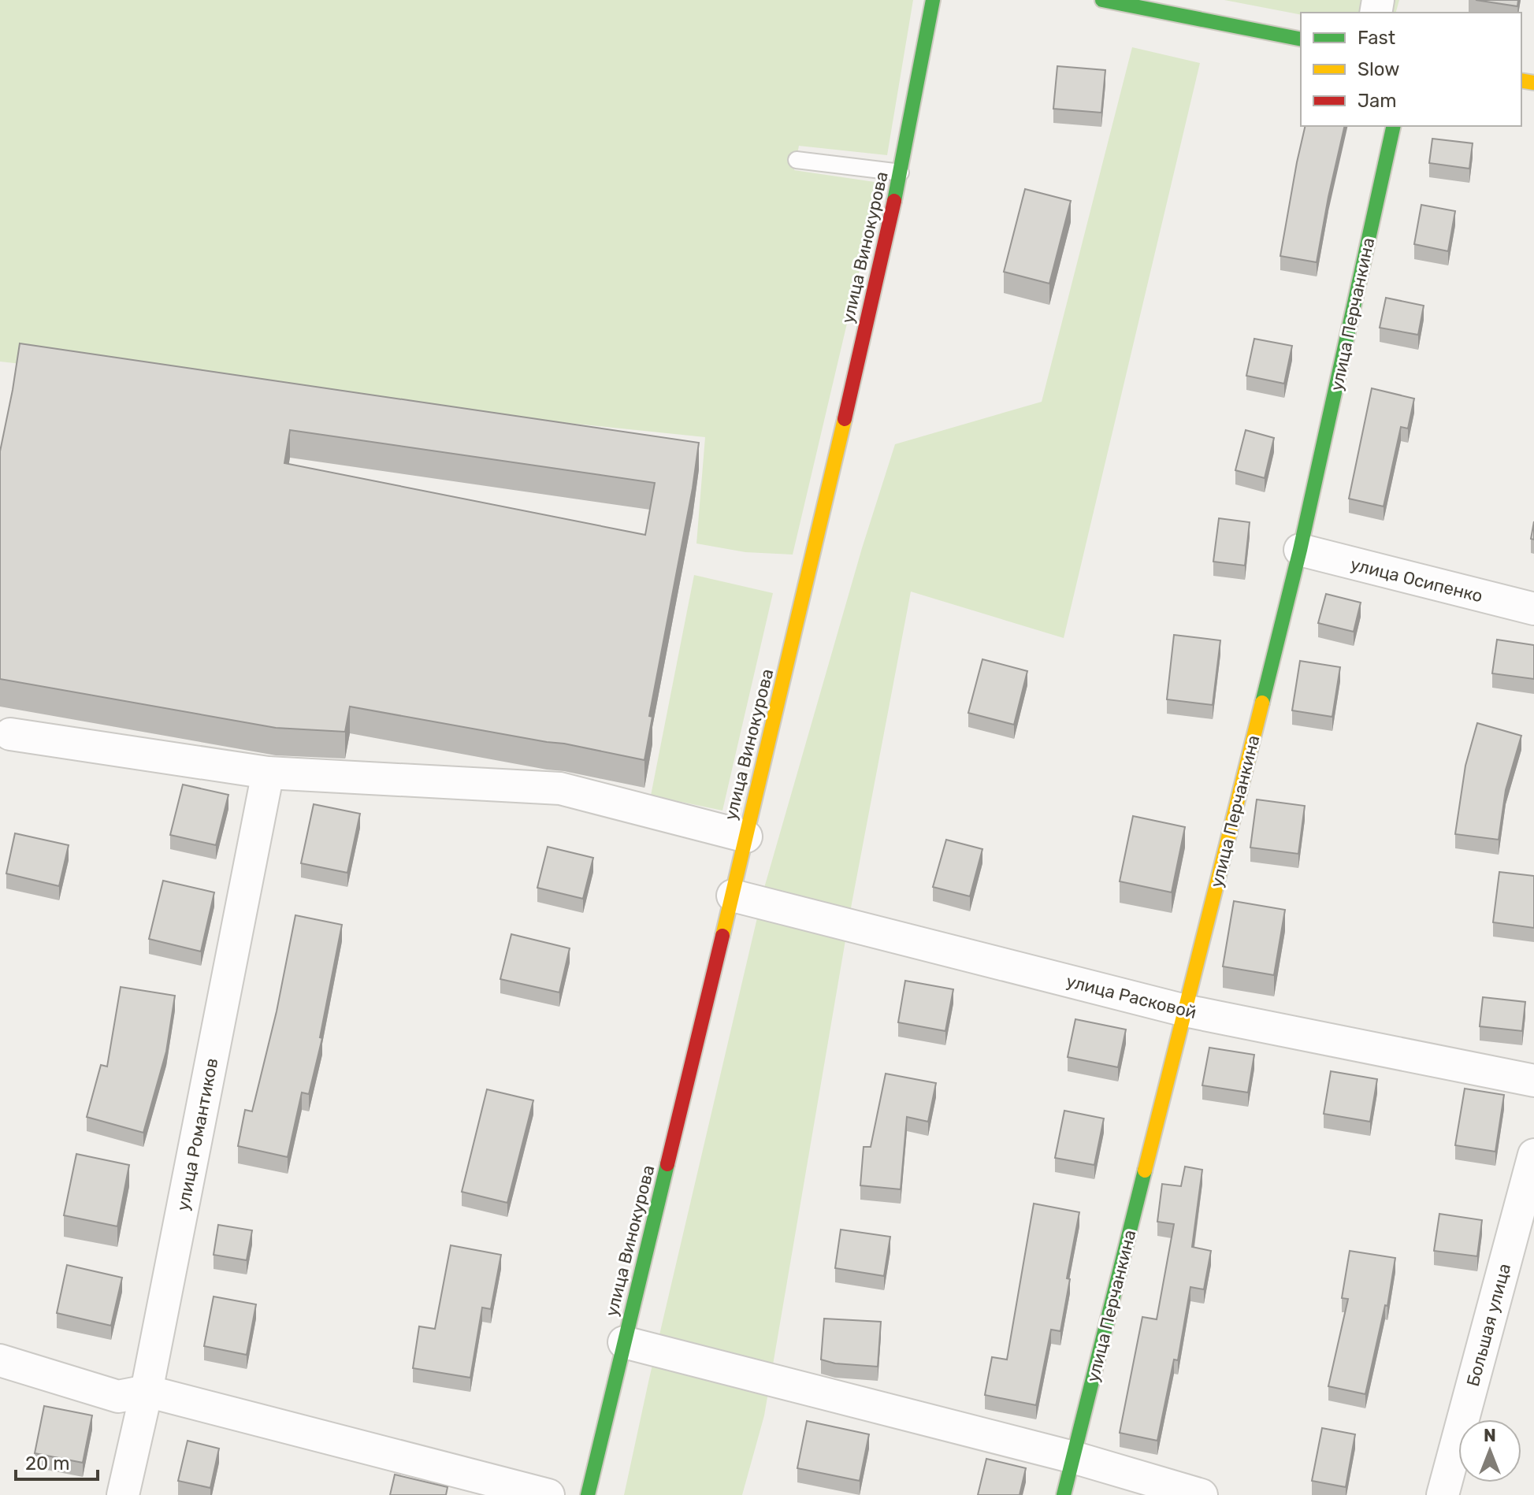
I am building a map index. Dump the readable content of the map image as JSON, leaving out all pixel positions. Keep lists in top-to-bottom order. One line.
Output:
{"streets":{"street":["улица Винокурова","улица Перчанкина","улица Осипенко","улица Расковой","улица Романтиков","Большая улица"]},"crossings":[["улица Винокурова","улица Расковой"],["улица Перчанкина","улица Осипенко"],["улица Перчанкина","улица Расковой"]],"legend":["Fast","Slow","Jam"],"scale_bar":"20 m","north":"top"}
